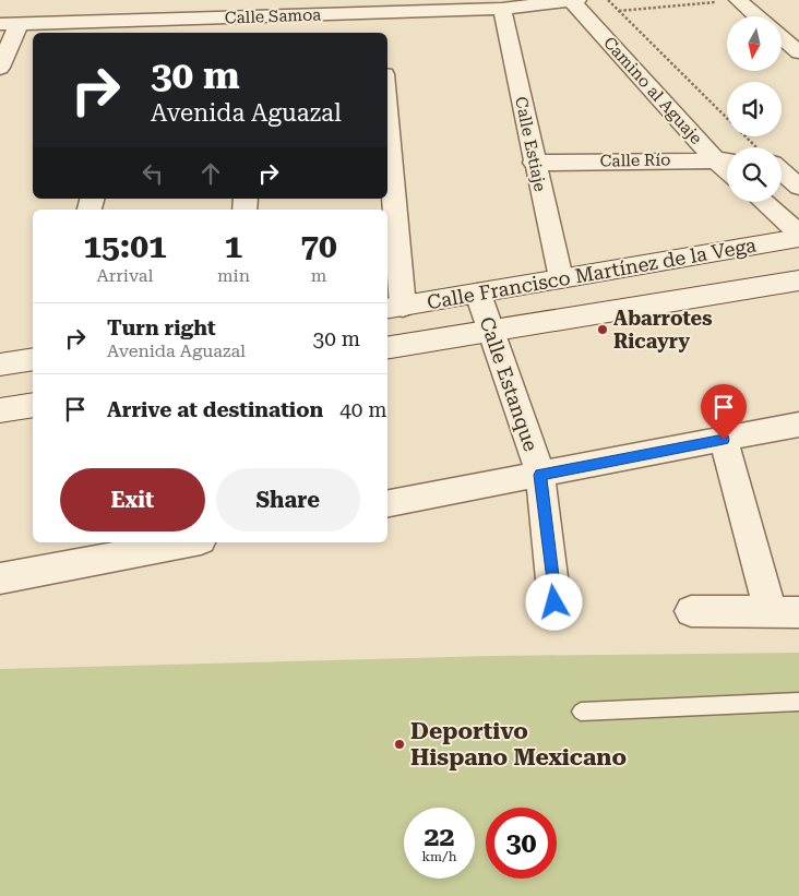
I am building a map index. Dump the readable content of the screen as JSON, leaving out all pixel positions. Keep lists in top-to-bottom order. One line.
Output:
{"streets":{"street":["Calle Samoa","Camino al Aguaje","Calle Estiaje","Calle Río","Calle Francisco Martínez de la Vega","Calle Estanque"]},"crossings":[["Calle Samoa","Camino al Aguaje"],["Calle Samoa","Calle Estiaje"],["Camino al Aguaje","Calle Río"],["Calle Estiaje","Calle Río"],["Calle Estiaje","Calle Francisco Martínez de la Vega"],["Calle Francisco Martínez de la Vega","Calle Estanque"]],"places":["Abarrotes Ricayry","Deportivo Hispano Mexicano"],"north":"bottom","page":{"turn":["30 m","Avenida Aguazal"],"eta":["15:01","Arrival","1","min","70","m"],"list":[{"name":"Turn right","note":"Avenida Aguazal","value":"30 m"},{"name":"Arrive at destination","value":"40 m"}],"buttons":["Exit","Share"],"speed":"22 km/h","limit":"30"}}
